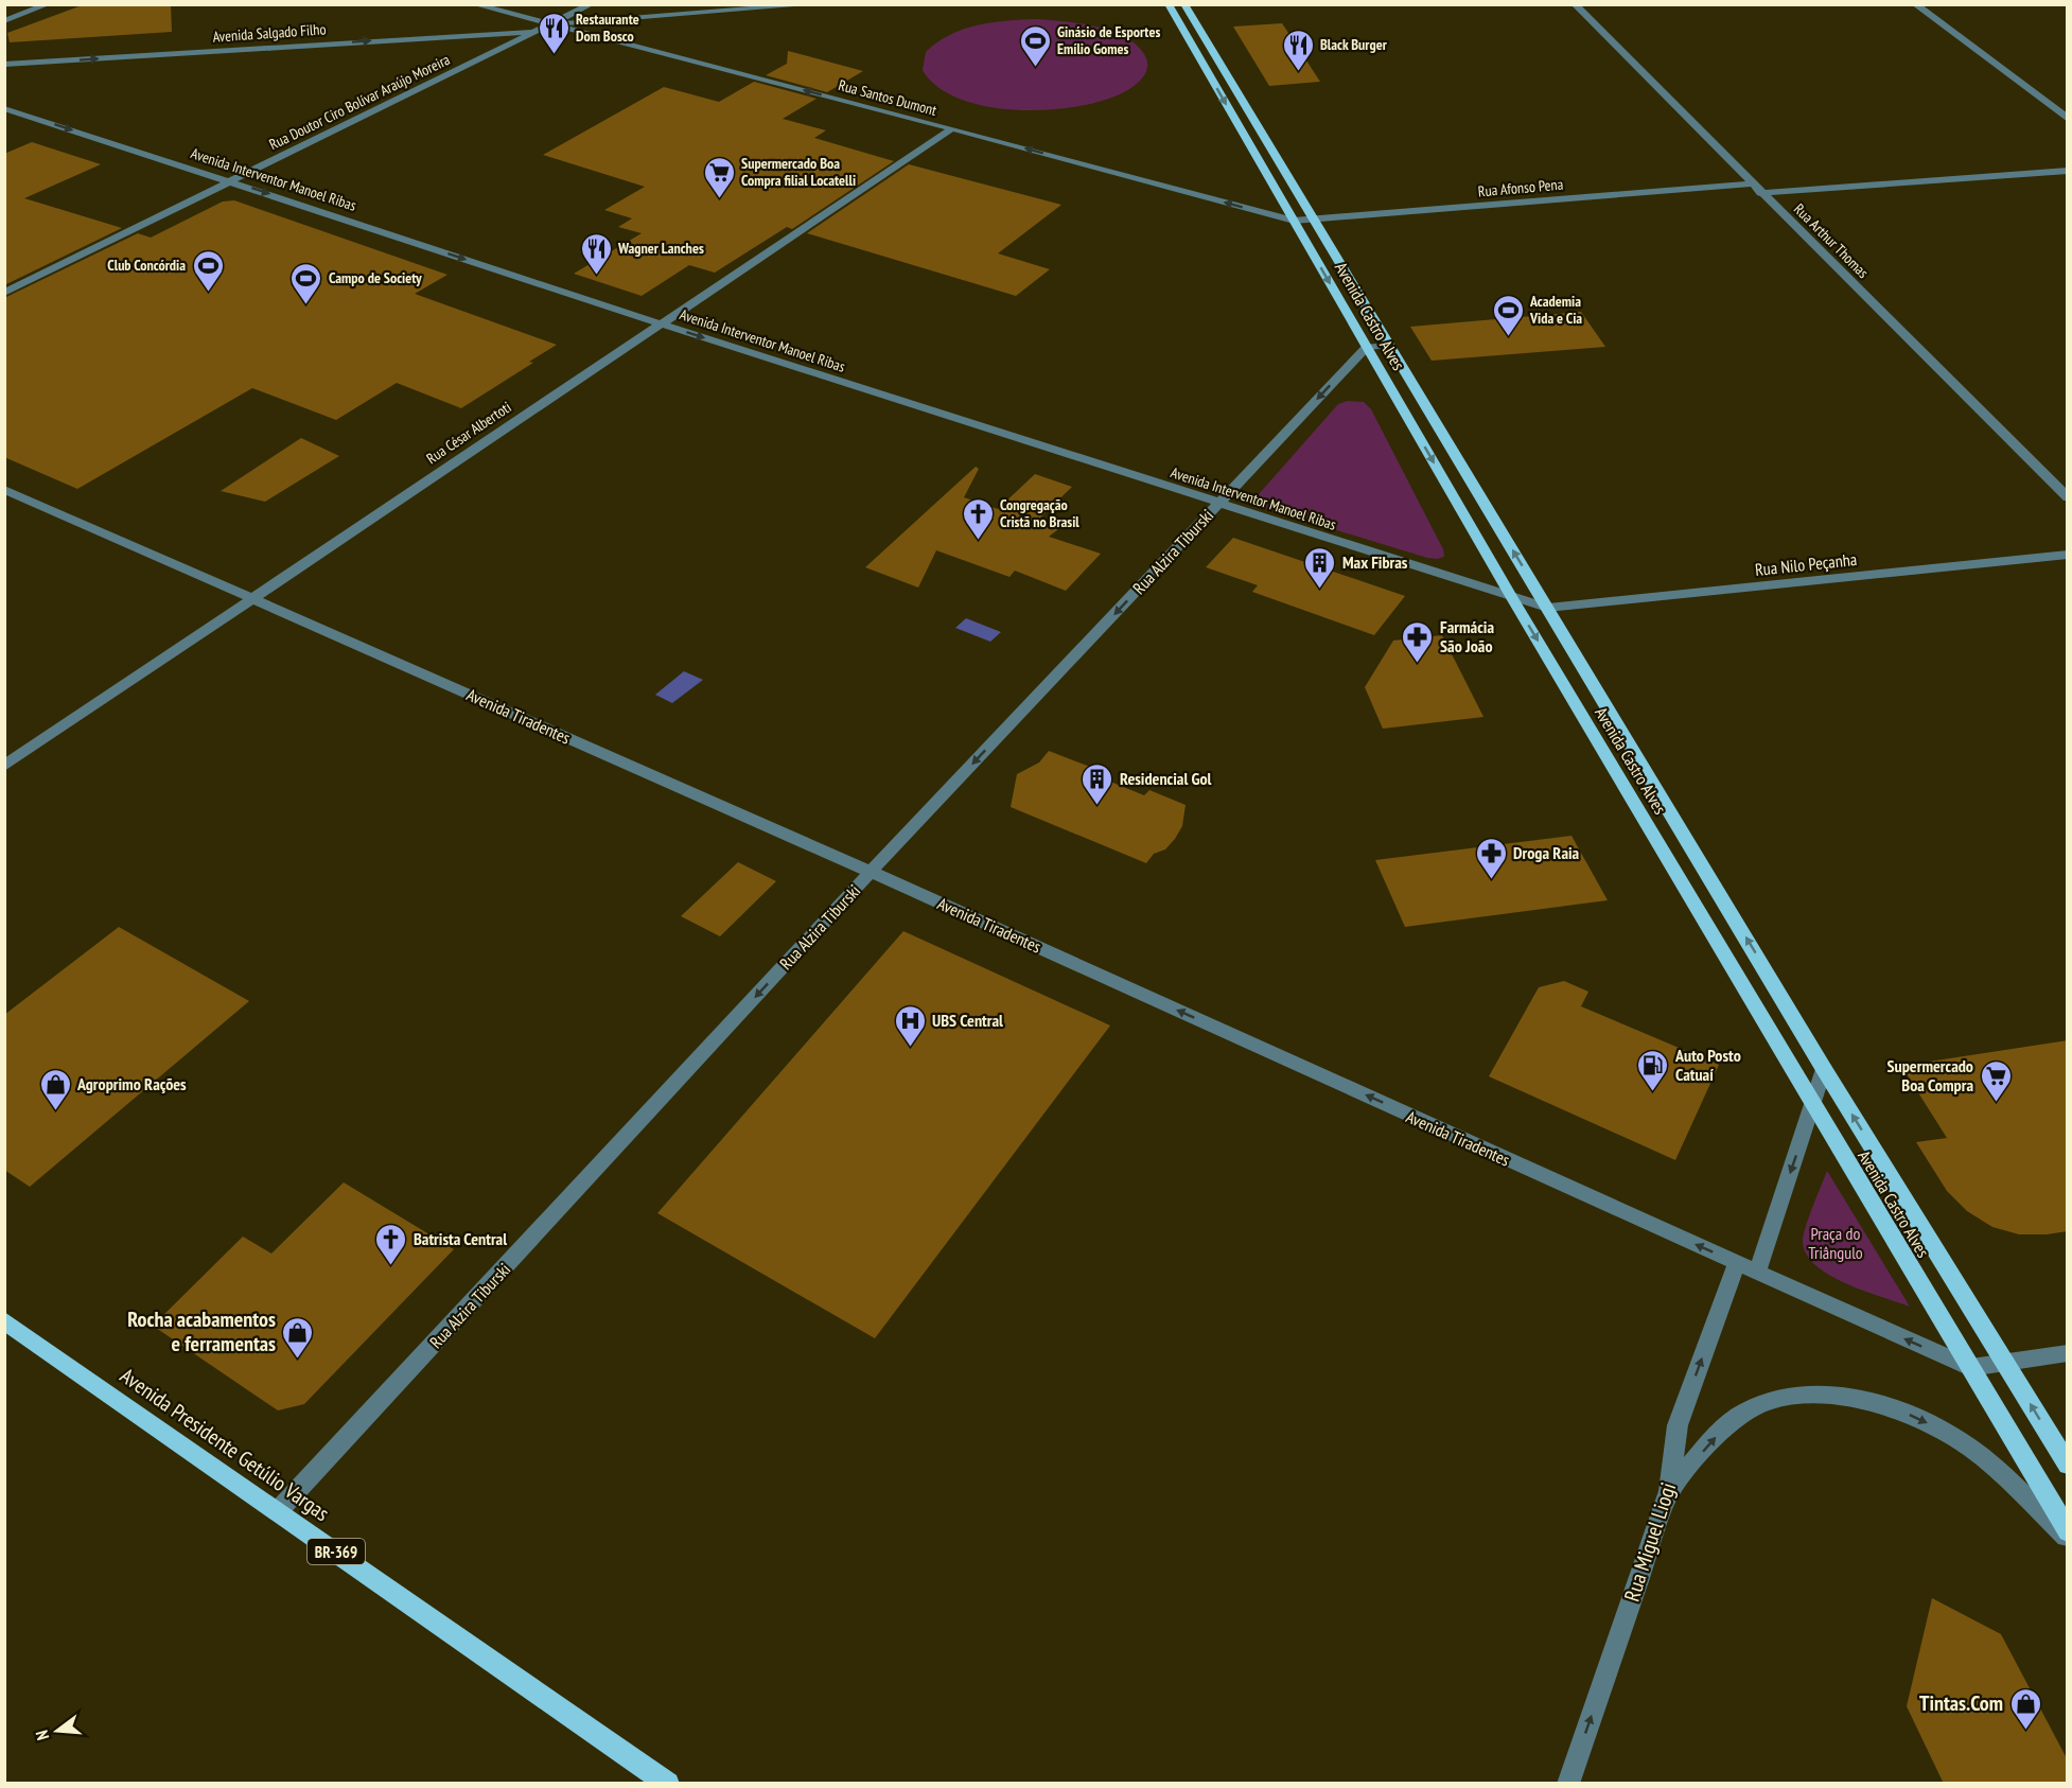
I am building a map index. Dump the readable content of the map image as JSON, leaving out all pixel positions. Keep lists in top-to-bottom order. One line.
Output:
{"streets":{"main road":["Avenida Castro Alves","Avenida Presidente Getúlio Vargas","BR-369"],"street":["Avenida Salgado Filho","Rua Santos Dumont","Rua Doutor Ciro Bolívar Araújo Moreira","Avenida Interventor Manoel Ribas","Rua Afonso Pena","Rua Arthur Thomas","Rua César Albertoti","Rua Alzira Tiburski","Rua Nilo Peçanha","Avenida Tiradentes","Rua Miguel Liogi"]},"crossings":[["Avenida Salgado Filho","Rua Doutor Ciro Bolívar Araújo Moreira"],["Rua Santos Dumont","Rua Doutor Ciro Bolívar Araújo Moreira"],["Rua Santos Dumont","Rua Afonso Pena"],["Rua Santos Dumont","Avenida Castro Alves"],["Rua Santos Dumont","Rua César Albertoti"],["Rua Doutor Ciro Bolívar Araújo Moreira","Avenida Interventor Manoel Ribas"],["Avenida Interventor Manoel Ribas","Avenida Castro Alves"],["Avenida Interventor Manoel Ribas","Rua César Albertoti"],["Avenida Interventor Manoel Ribas","Rua Alzira Tiburski"],["Avenida Interventor Manoel Ribas","Rua Nilo Peçanha"],["Rua Afonso Pena","Rua Arthur Thomas"],["Rua Afonso Pena","Avenida Castro Alves"],["Avenida Castro Alves","Rua Alzira Tiburski"],["Avenida Castro Alves","Rua Nilo Peçanha"],["Avenida Castro Alves","Avenida Tiradentes"],["Rua César Albertoti","Avenida Tiradentes"],["Rua Alzira Tiburski","Avenida Tiradentes"],["Rua Alzira Tiburski","Avenida Presidente Getúlio Vargas"],["Avenida Tiradentes","Rua Miguel Liogi"]],"one_way":["Avenida Interventor Manoel Ribas","Rua Alzira Tiburski","Avenida Tiradentes","Rua Miguel Liogi"],"parks":["Praça do Triângulo"],"places":{"restaurant":["Restaurante Dom Bosco","Black Burger","Wagner Lanches"],"sports":["Ginásio de Esportes Emílio Gomes","Club Concórdia","Campo de Society","Academia Vida e Cia"],"supermarket":["Supermercado Boa Compra filial Locatelli","Supermercado Boa Compra"],"church":["Congregação Cristã no Brasil","Batrista Central"],"building":["Max Fibras","Residencial Gol"],"pharmacy":["Farmácia São João","Droga Raia"],"hospital":["UBS Central"],"fuel station":["Auto Posto Catuaí"],"shop":["Agroprimo Rações","Rocha acabamentos e ferramentas","Tintas.Com"]},"north":"left"}
